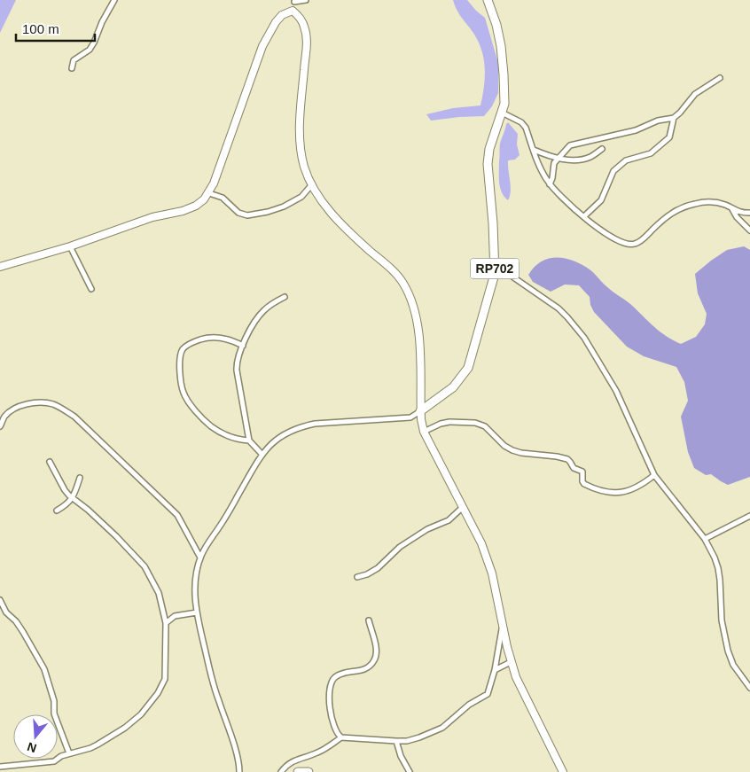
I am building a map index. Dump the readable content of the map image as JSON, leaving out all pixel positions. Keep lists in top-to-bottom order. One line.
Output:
{"streets":{"main road":["RP702"]},"scale_bar":"100 m","north":"bottom"}
